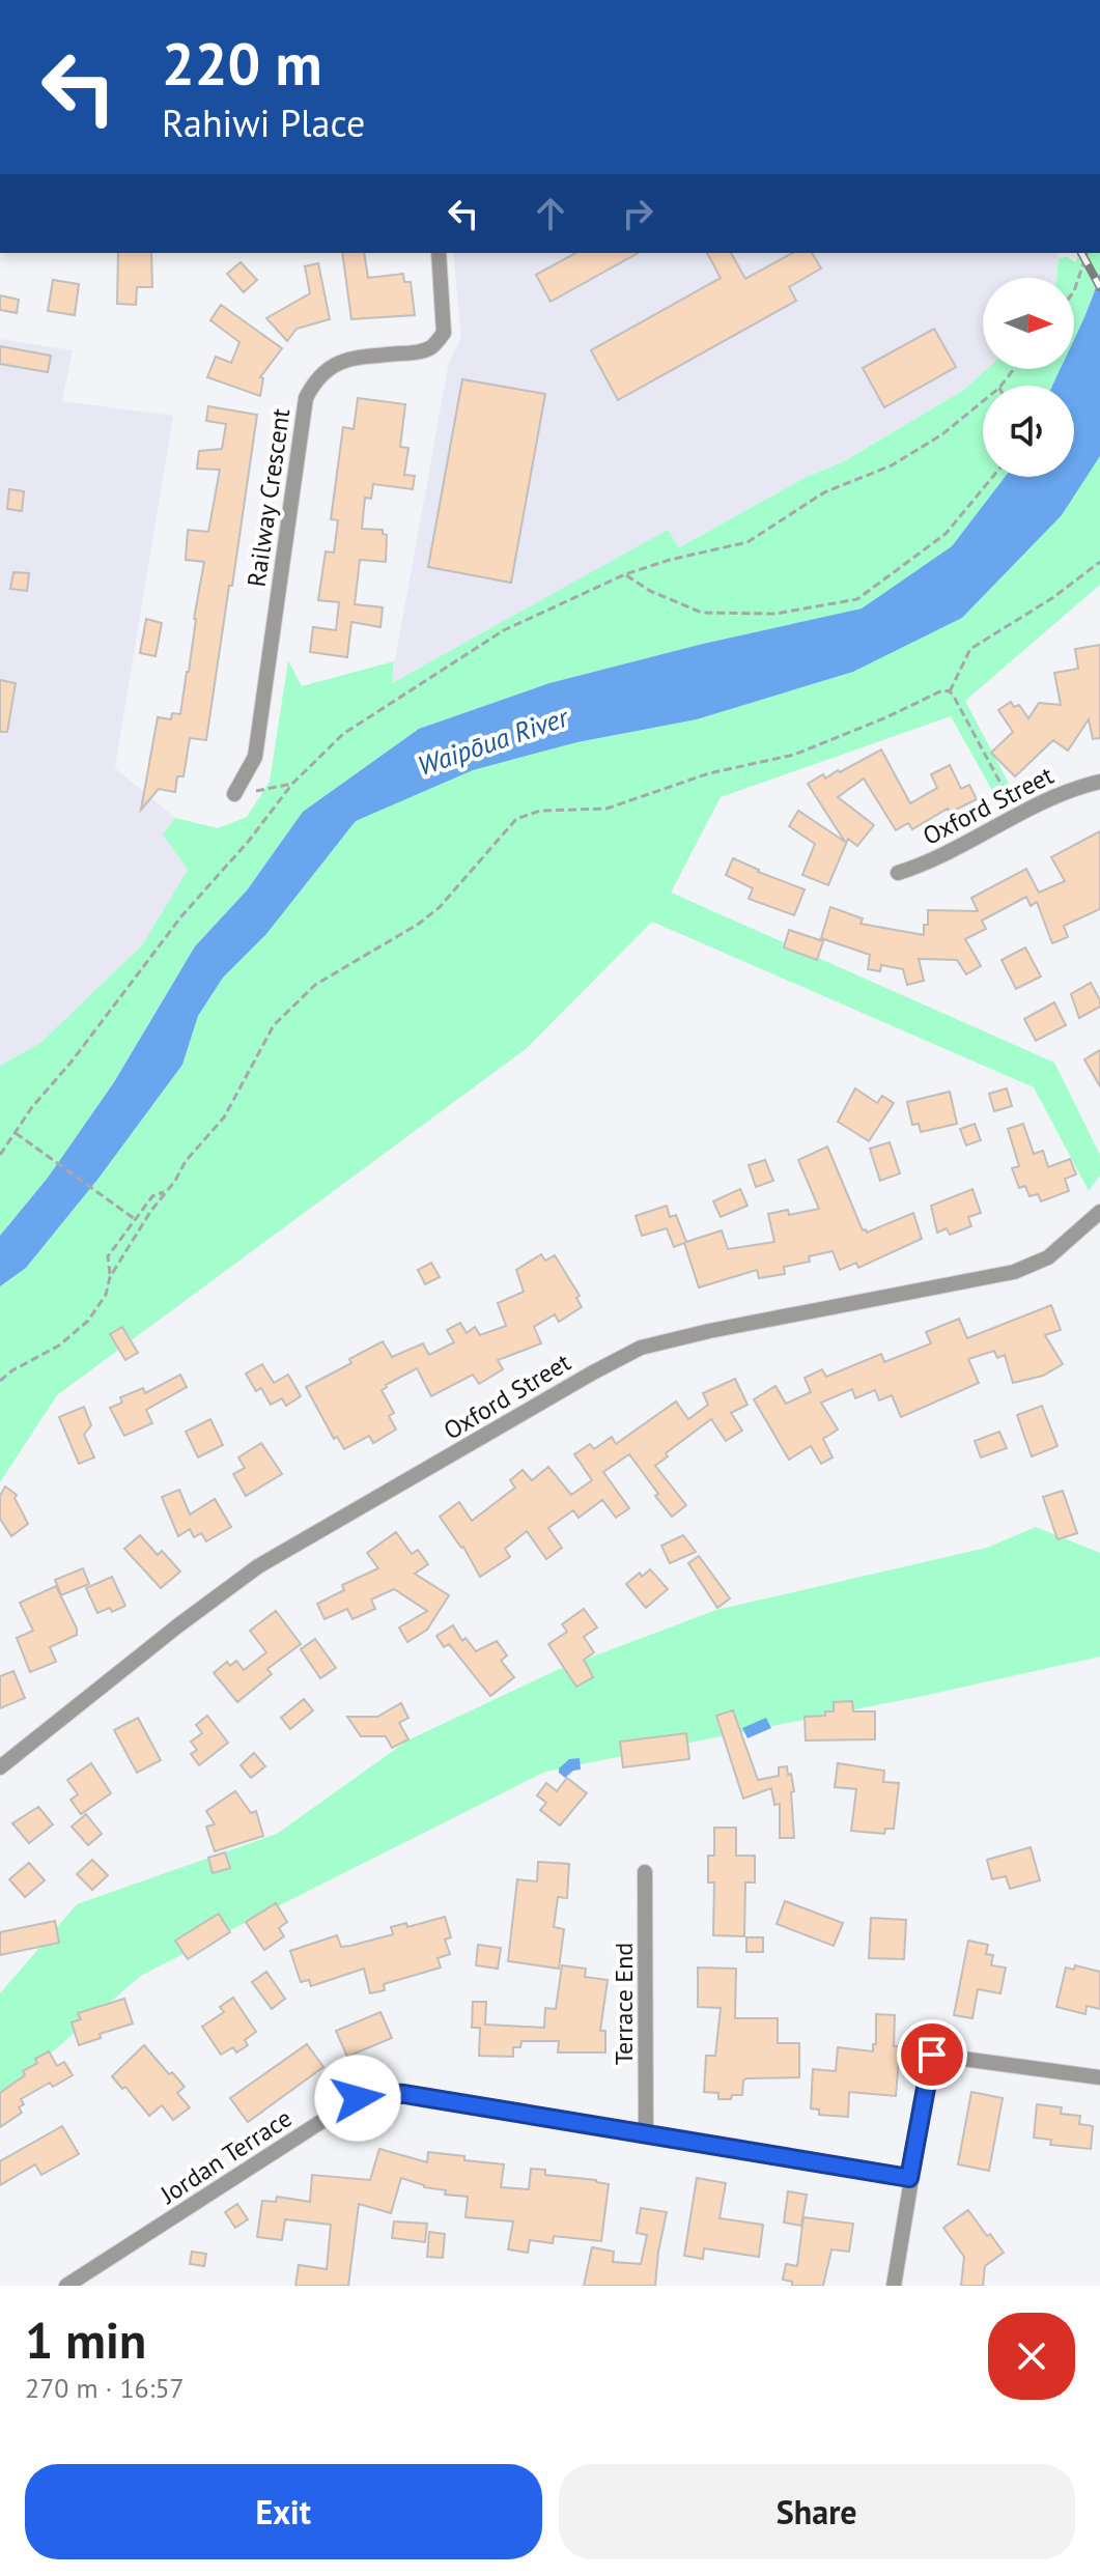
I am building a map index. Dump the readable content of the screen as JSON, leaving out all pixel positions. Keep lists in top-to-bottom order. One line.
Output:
{"streets":{"street":["Railway Crescent","Oxford Street","Terrace End","Jordan Terrace"]},"crossings":[["Terrace End","Jordan Terrace"]],"water":["Waipōua River"],"north":"right","page":{"turn":["220 m","Rahiwi Place"],"heading":["1 min","270 m · 16:57"],"buttons":["Exit","Share"]}}
